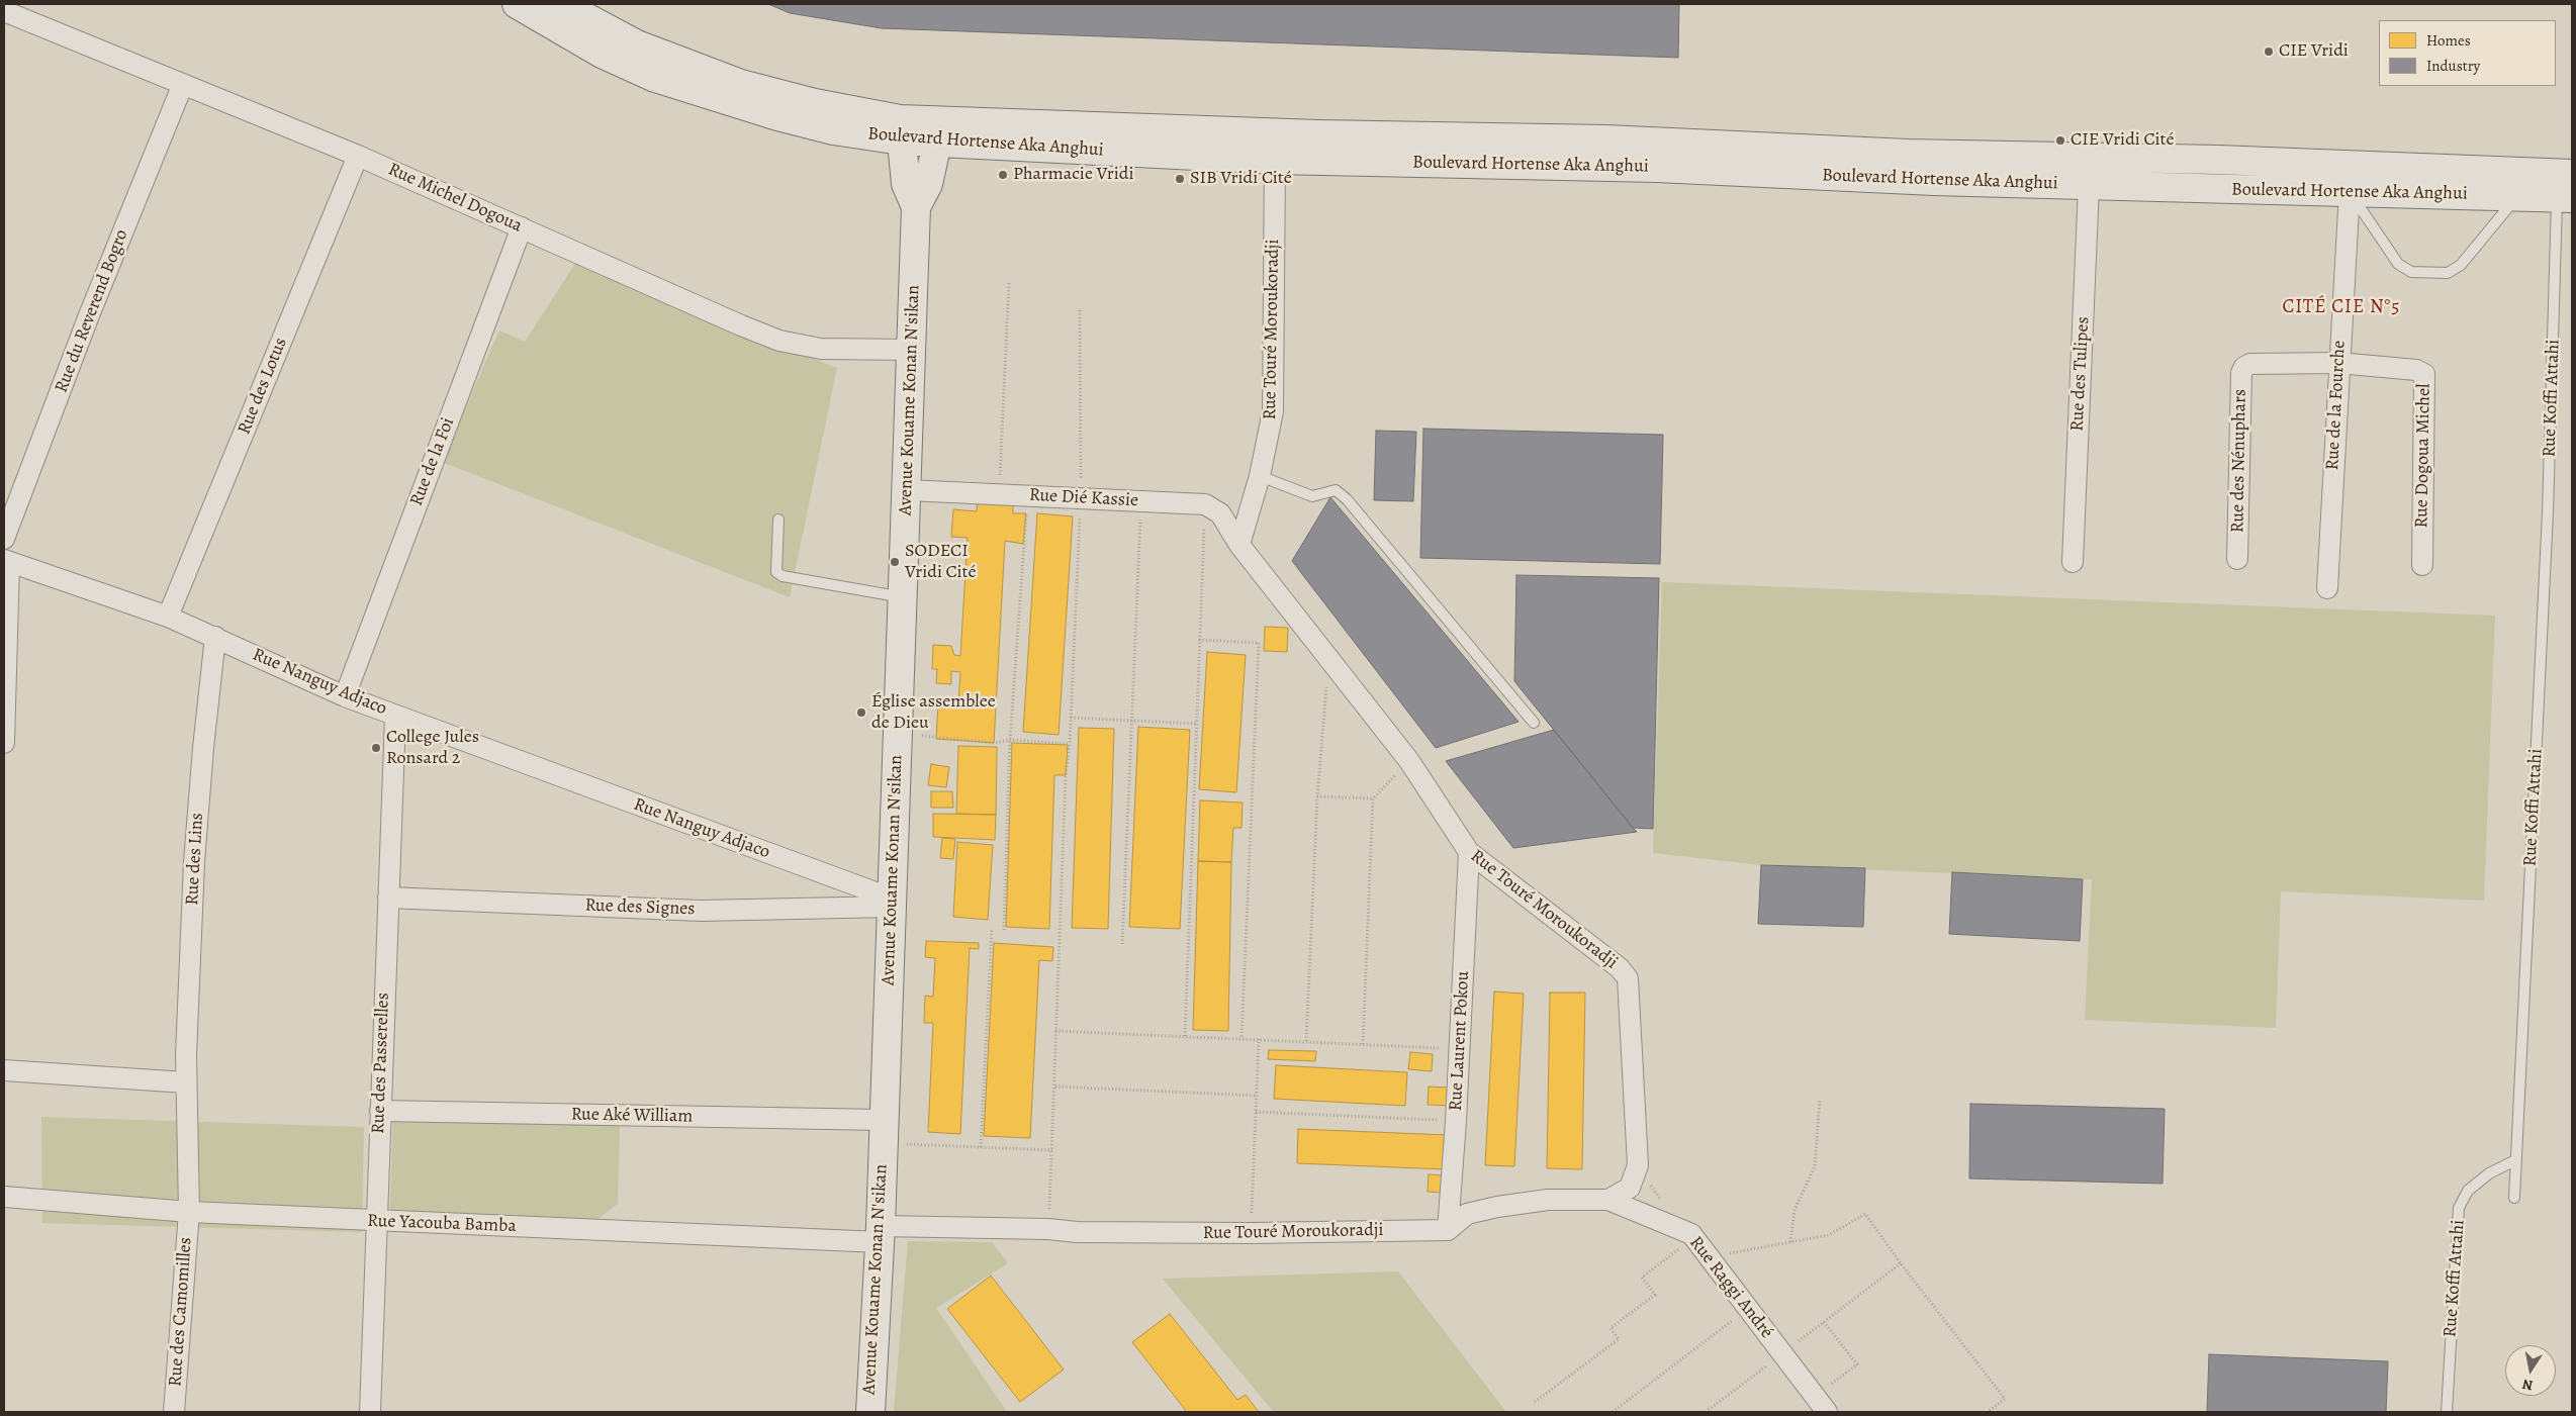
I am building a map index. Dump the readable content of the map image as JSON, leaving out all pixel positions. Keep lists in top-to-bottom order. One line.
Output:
{"streets":{"main road":["Boulevard Hortense Aka Anghui","Avenue Kouame Konan N'sikan"],"street":["Rue Michel Dogoua","Rue du Reverend Bogro","Rue Touré Moroukoradji","Rue des Tulipes","Rue des Lotus","Rue de la Fourche","Rue Dogoua Michel","Rue des Nénuphars","Rue de la Foi","Rue Dié Kassie","Rue Nanguy Adjaco","Rue des Lins","Rue des Signes","Rue Laurent Pokou","Rue des Passerelles","Rue Aké William","Rue Yacouba Bamba","Rue Raggi André","Rue des Camomilles"],"lane":["Rue Koffi Attahi"]},"crossings":[["Boulevard Hortense Aka Anghui","Rue Touré Moroukoradji"],["Boulevard Hortense Aka Anghui","Rue des Tulipes"],["Boulevard Hortense Aka Anghui","Rue Koffi Attahi"],["Boulevard Hortense Aka Anghui","Avenue Kouame Konan N'sikan"],["Boulevard Hortense Aka Anghui","Rue de la Fourche"],["Rue Michel Dogoua","Rue du Reverend Bogro"],["Rue Michel Dogoua","Rue des Lotus"],["Rue Michel Dogoua","Avenue Kouame Konan N'sikan"],["Rue Michel Dogoua","Rue de la Foi"],["Rue Touré Moroukoradji","Avenue Kouame Konan N'sikan"],["Rue Touré Moroukoradji","Rue Laurent Pokou"],["Rue Touré Moroukoradji","Rue Yacouba Bamba"],["Rue Touré Moroukoradji","Rue Raggi André"],["Rue des Lotus","Rue Nanguy Adjaco"],["Avenue Kouame Konan N'sikan","Rue Dié Kassie"],["Avenue Kouame Konan N'sikan","Rue Nanguy Adjaco"],["Avenue Kouame Konan N'sikan","Rue des Signes"],["Avenue Kouame Konan N'sikan","Rue Aké William"],["Avenue Kouame Konan N'sikan","Rue Yacouba Bamba"],["Rue de la Fourche","Rue Dogoua Michel"],["Rue de la Fourche","Rue des Nénuphars"],["Rue Dogoua Michel","Rue des Nénuphars"],["Rue de la Foi","Rue Nanguy Adjaco"],["Rue Nanguy Adjaco","Rue des Lins"],["Rue Nanguy Adjaco","Rue des Signes"],["Rue Nanguy Adjaco","Rue des Passerelles"],["Rue des Lins","Rue Yacouba Bamba"],["Rue des Lins","Rue des Camomilles"],["Rue des Signes","Rue des Passerelles"],["Rue des Passerelles","Rue Aké William"],["Rue des Passerelles","Rue Yacouba Bamba"],["Rue Yacouba Bamba","Rue des Camomilles"]],"districts":["CITÉ CIE N°5"],"places":["CIE Vridi","CIE Vridi Cité","Pharmacie Vridi","SIB Vridi Cité","SODECI Vridi Cité","Église assemblee de Dieu","College Jules Ronsard 2"],"legend":["Homes","Industry"],"north":"bottom"}
